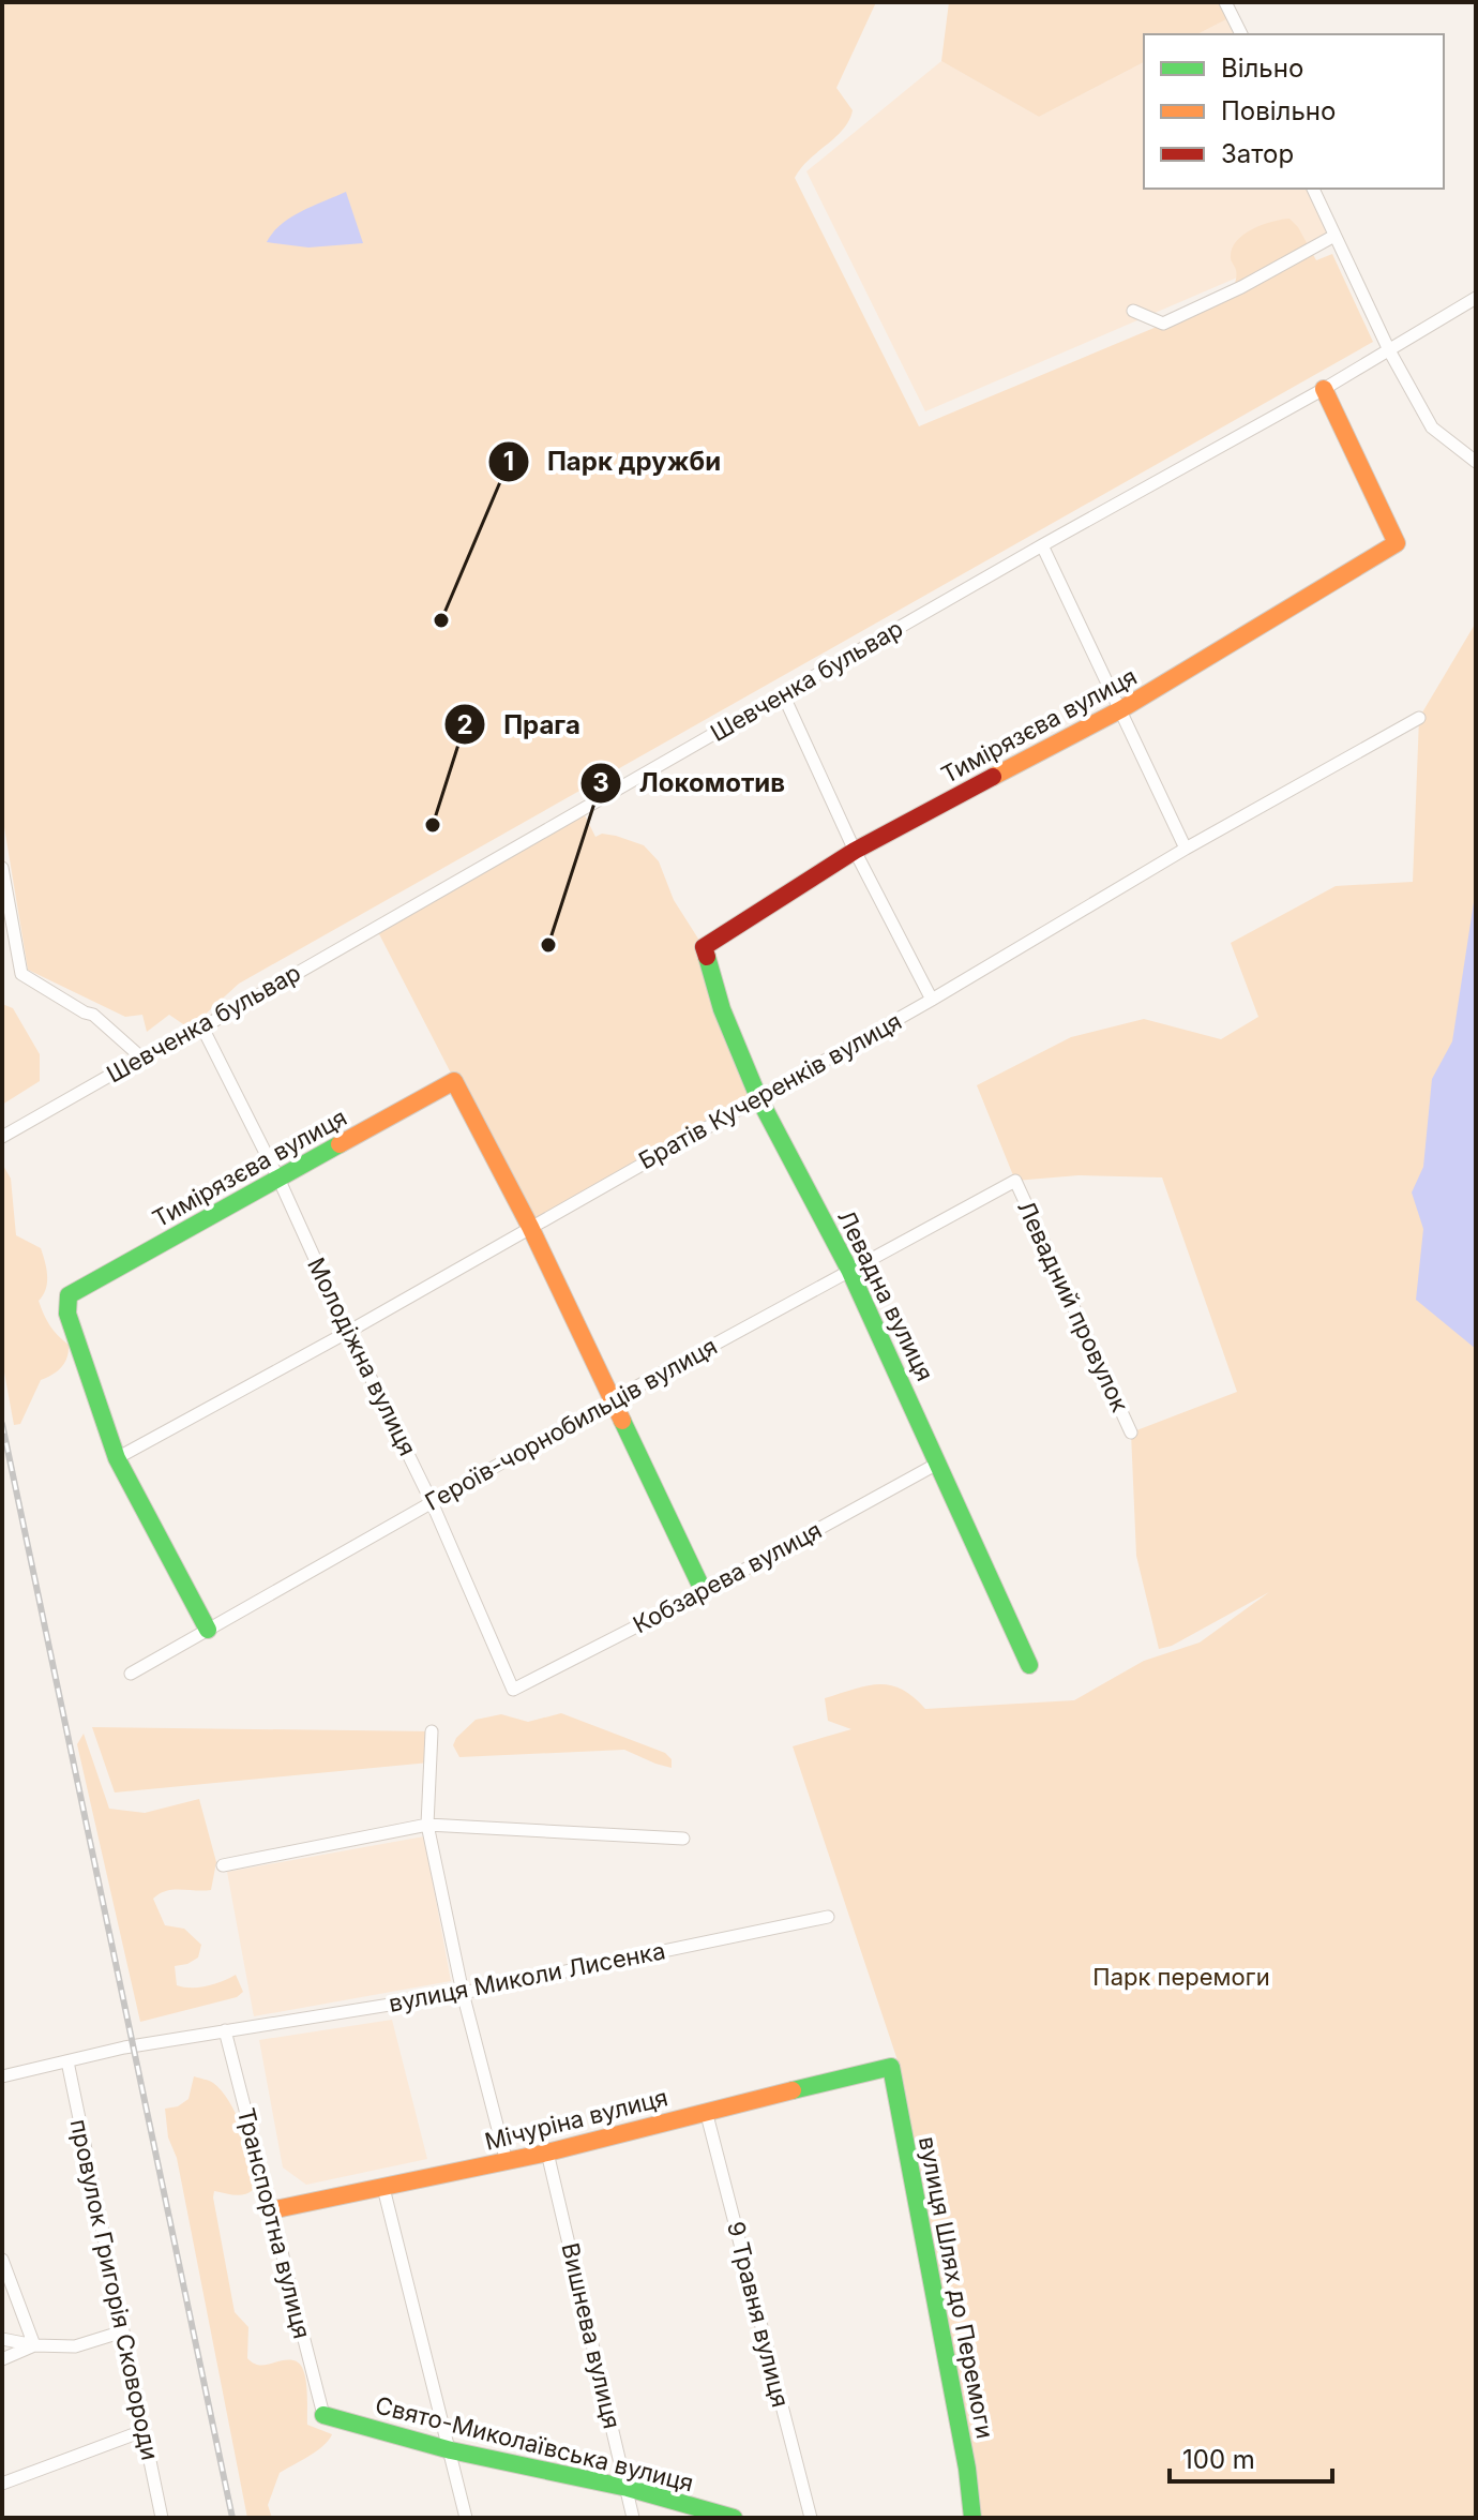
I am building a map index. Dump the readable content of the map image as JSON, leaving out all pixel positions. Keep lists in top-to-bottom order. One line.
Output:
{"streets":{"street":["Шевченка бульвар","Тимірязєва вулиця","Братів Кучеренків вулиця","Левадна вулиця","Левадний провулок","Молодіжна вулиця","Героїв-чорнобильців вулиця","Кобзарева вулиця","вулиця Миколи Лисенка","Мічуріна вулиця","Транспортна вулиця","вулиця Шлях до Перемоги","провулок Григорія Сковороди","9 Травня вулиця","Вишнева вулиця","Свято-Миколаївська вулиця"]},"crossings":[["Шевченка бульвар","Тимірязєва вулиця"],["Шевченка бульвар","Молодіжна вулиця"],["Тимірязєва вулиця","Братів Кучеренків вулиця"],["Тимірязєва вулиця","Левадна вулиця"],["Тимірязєва вулиця","Молодіжна вулиця"],["Братів Кучеренків вулиця","Левадна вулиця"],["Братів Кучеренків вулиця","Молодіжна вулиця"],["Левадна вулиця","Героїв-чорнобильців вулиця"],["Левадна вулиця","Кобзарева вулиця"],["Левадний провулок","Героїв-чорнобильців вулиця"],["Молодіжна вулиця","Героїв-чорнобильців вулиця"],["Молодіжна вулиця","Кобзарева вулиця"],["вулиця Миколи Лисенка","Транспортна вулиця"],["вулиця Миколи Лисенка","провулок Григорія Сковороди"],["Мічуріна вулиця","Транспортна вулиця"],["Мічуріна вулиця","вулиця Шлях до Перемоги"],["Мічуріна вулиця","9 Травня вулиця"],["Мічуріна вулиця","Вишнева вулиця"],["Транспортна вулиця","Свято-Миколаївська вулиця"],["Вишнева вулиця","Свято-Миколаївська вулиця"]],"parks":["Парк перемоги"],"places":["Парк дружби","Прага","Локомотив"],"legend":["Вільно","Повільно","Затор"],"scale_bar":"100 m"}
